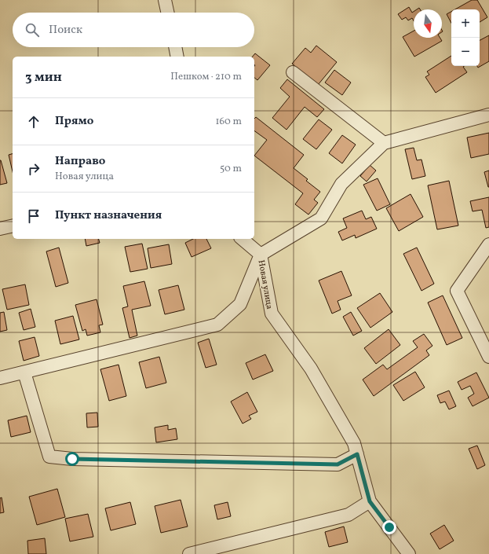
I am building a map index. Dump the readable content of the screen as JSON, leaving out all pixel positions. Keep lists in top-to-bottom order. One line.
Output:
{"streets":{"street":["Новая улица"]},"north":"bottom","page":{"map_buttons":["+","−"],"search":"Поиск","heading":["3 мин","Пешком · 210 m"],"list":[["Прямо","160 m"],["Направо","Новая улица","50 m"],"Пункт назначения"]}}
